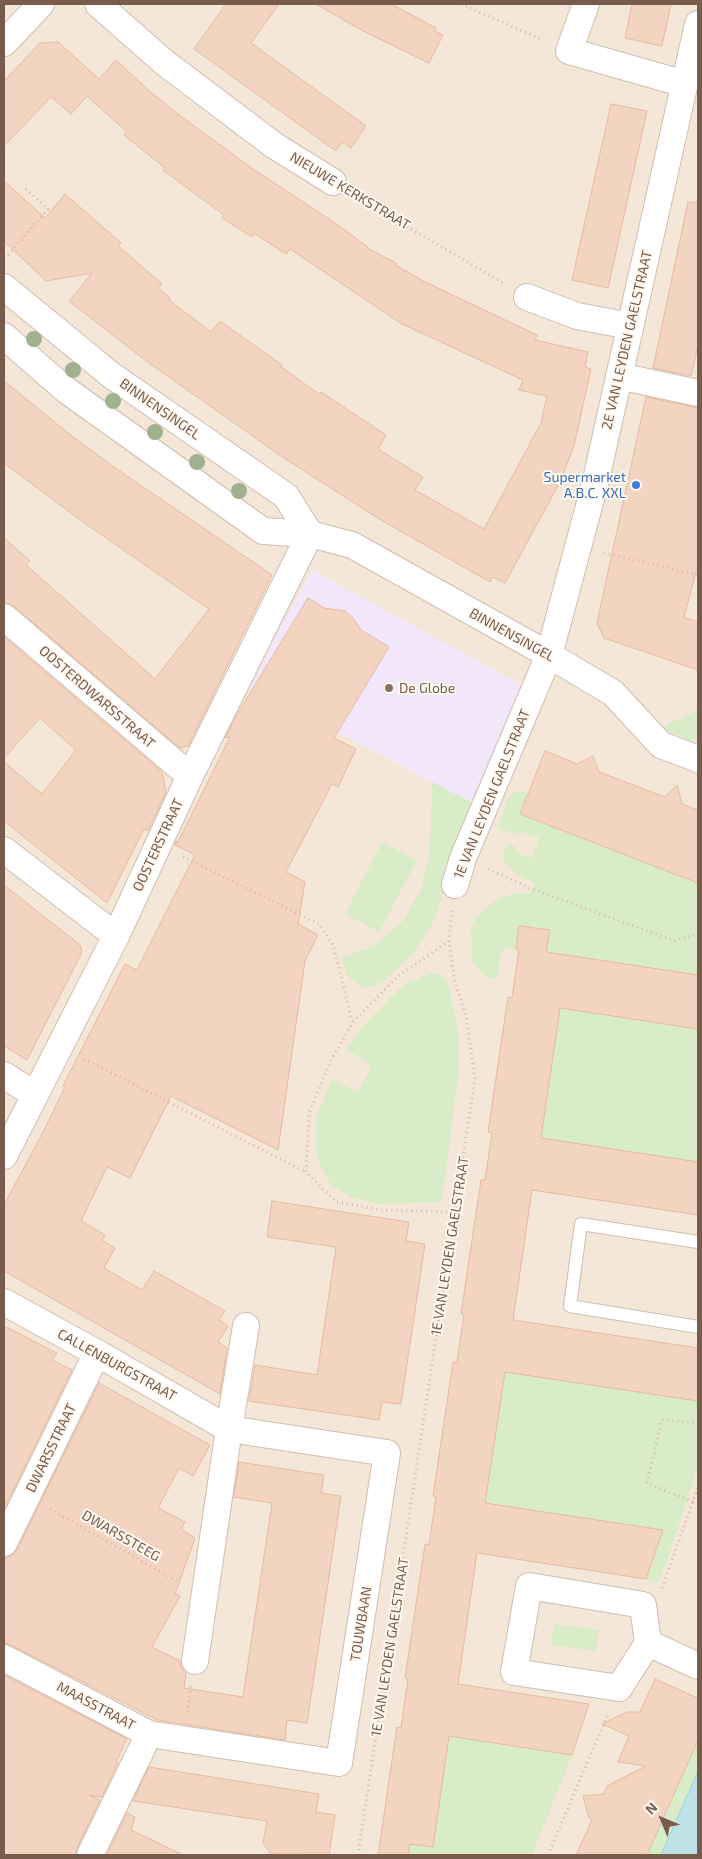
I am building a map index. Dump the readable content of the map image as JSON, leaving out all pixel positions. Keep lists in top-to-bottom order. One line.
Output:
{"streets":{"street":["NIEUWE KERKSTRAAT","2E VAN LEYDEN GAELSTRAAT","BINNENSINGEL","OOSTERDWARSSTRAAT","1E VAN LEYDEN GAELSTRAAT","OOSTERSTRAAT","CALLENBURGSTRAAT","DWARSSTRAAT","TOUWBAAN","MAASSTRAAT"],"path":["DWARSSTEEG"]},"crossings":[["2E VAN LEYDEN GAELSTRAAT","BINNENSINGEL"],["2E VAN LEYDEN GAELSTRAAT","1E VAN LEYDEN GAELSTRAAT"],["BINNENSINGEL","1E VAN LEYDEN GAELSTRAAT"],["BINNENSINGEL","OOSTERSTRAAT"],["OOSTERDWARSSTRAAT","OOSTERSTRAAT"],["CALLENBURGSTRAAT","DWARSSTRAAT"],["CALLENBURGSTRAAT","TOUWBAAN"],["DWARSSTRAAT","DWARSSTEEG"],["TOUWBAAN","MAASSTRAAT"]],"places":["Supermarket A.B.C. XXL","De Globe"],"north":"top left"}
